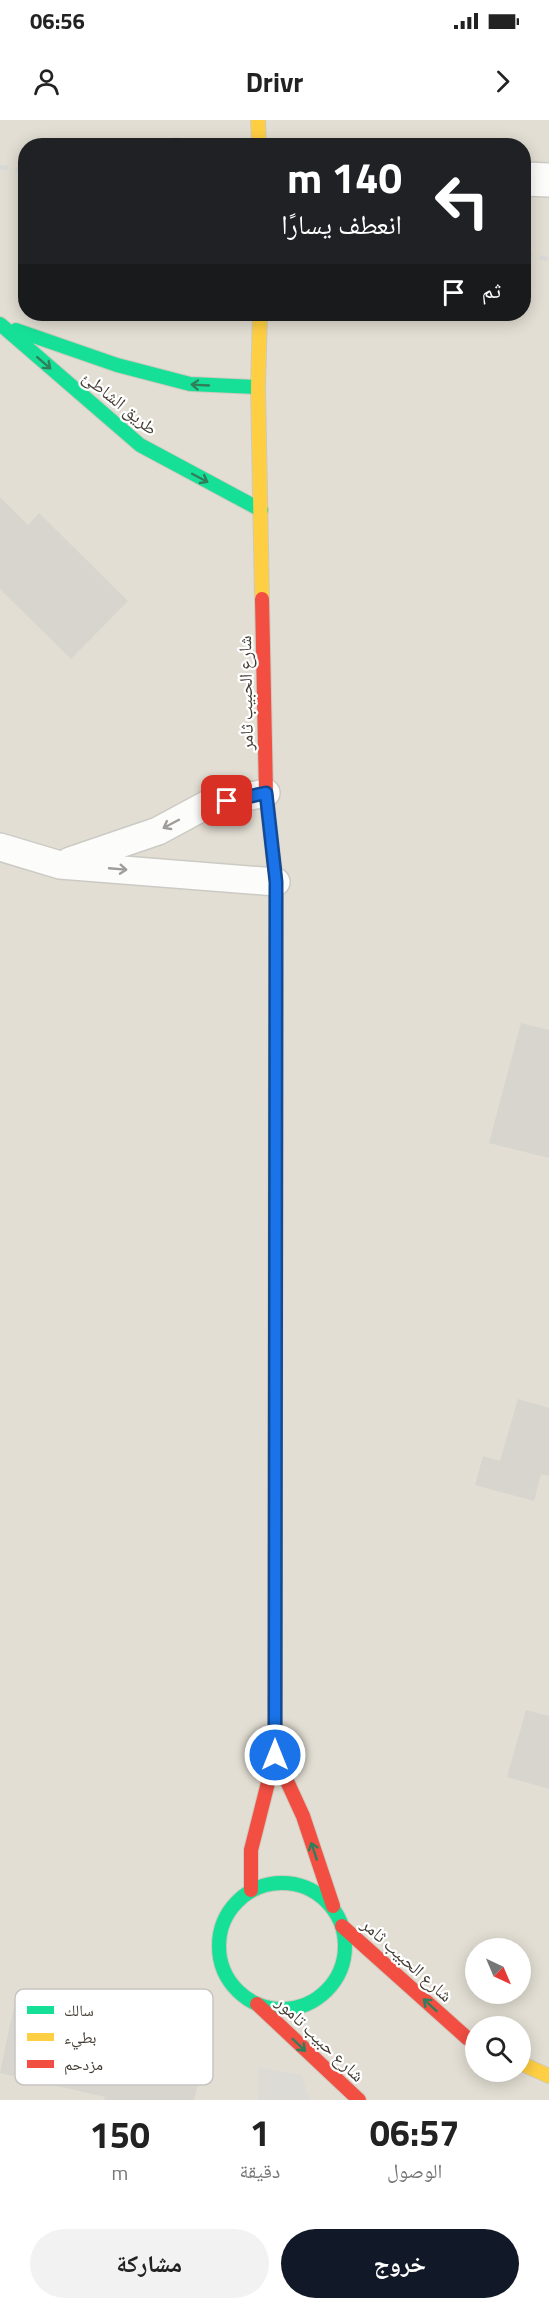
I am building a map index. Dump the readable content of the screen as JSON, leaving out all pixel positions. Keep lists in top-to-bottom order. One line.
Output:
{"streets":{"street":["طريق الشاطئ","شارع الحبيب ثامر","شارع حبيب تامور"]},"crossings":[["طريق الشاطئ","شارع الحبيب ثامر"],["شارع الحبيب ثامر","شارع حبيب تامور"]],"legend":["سالك","بطيء","مزدحم"],"north":"bottom right","page":{"status":"06:56","header":"Drivr","turn":["140 m","انعطف يسارًا"],"then":"ثم","eta":["06:57","الوصول","1","دقيقة","150","m"],"buttons":["خروج","مشاركة"]}}
